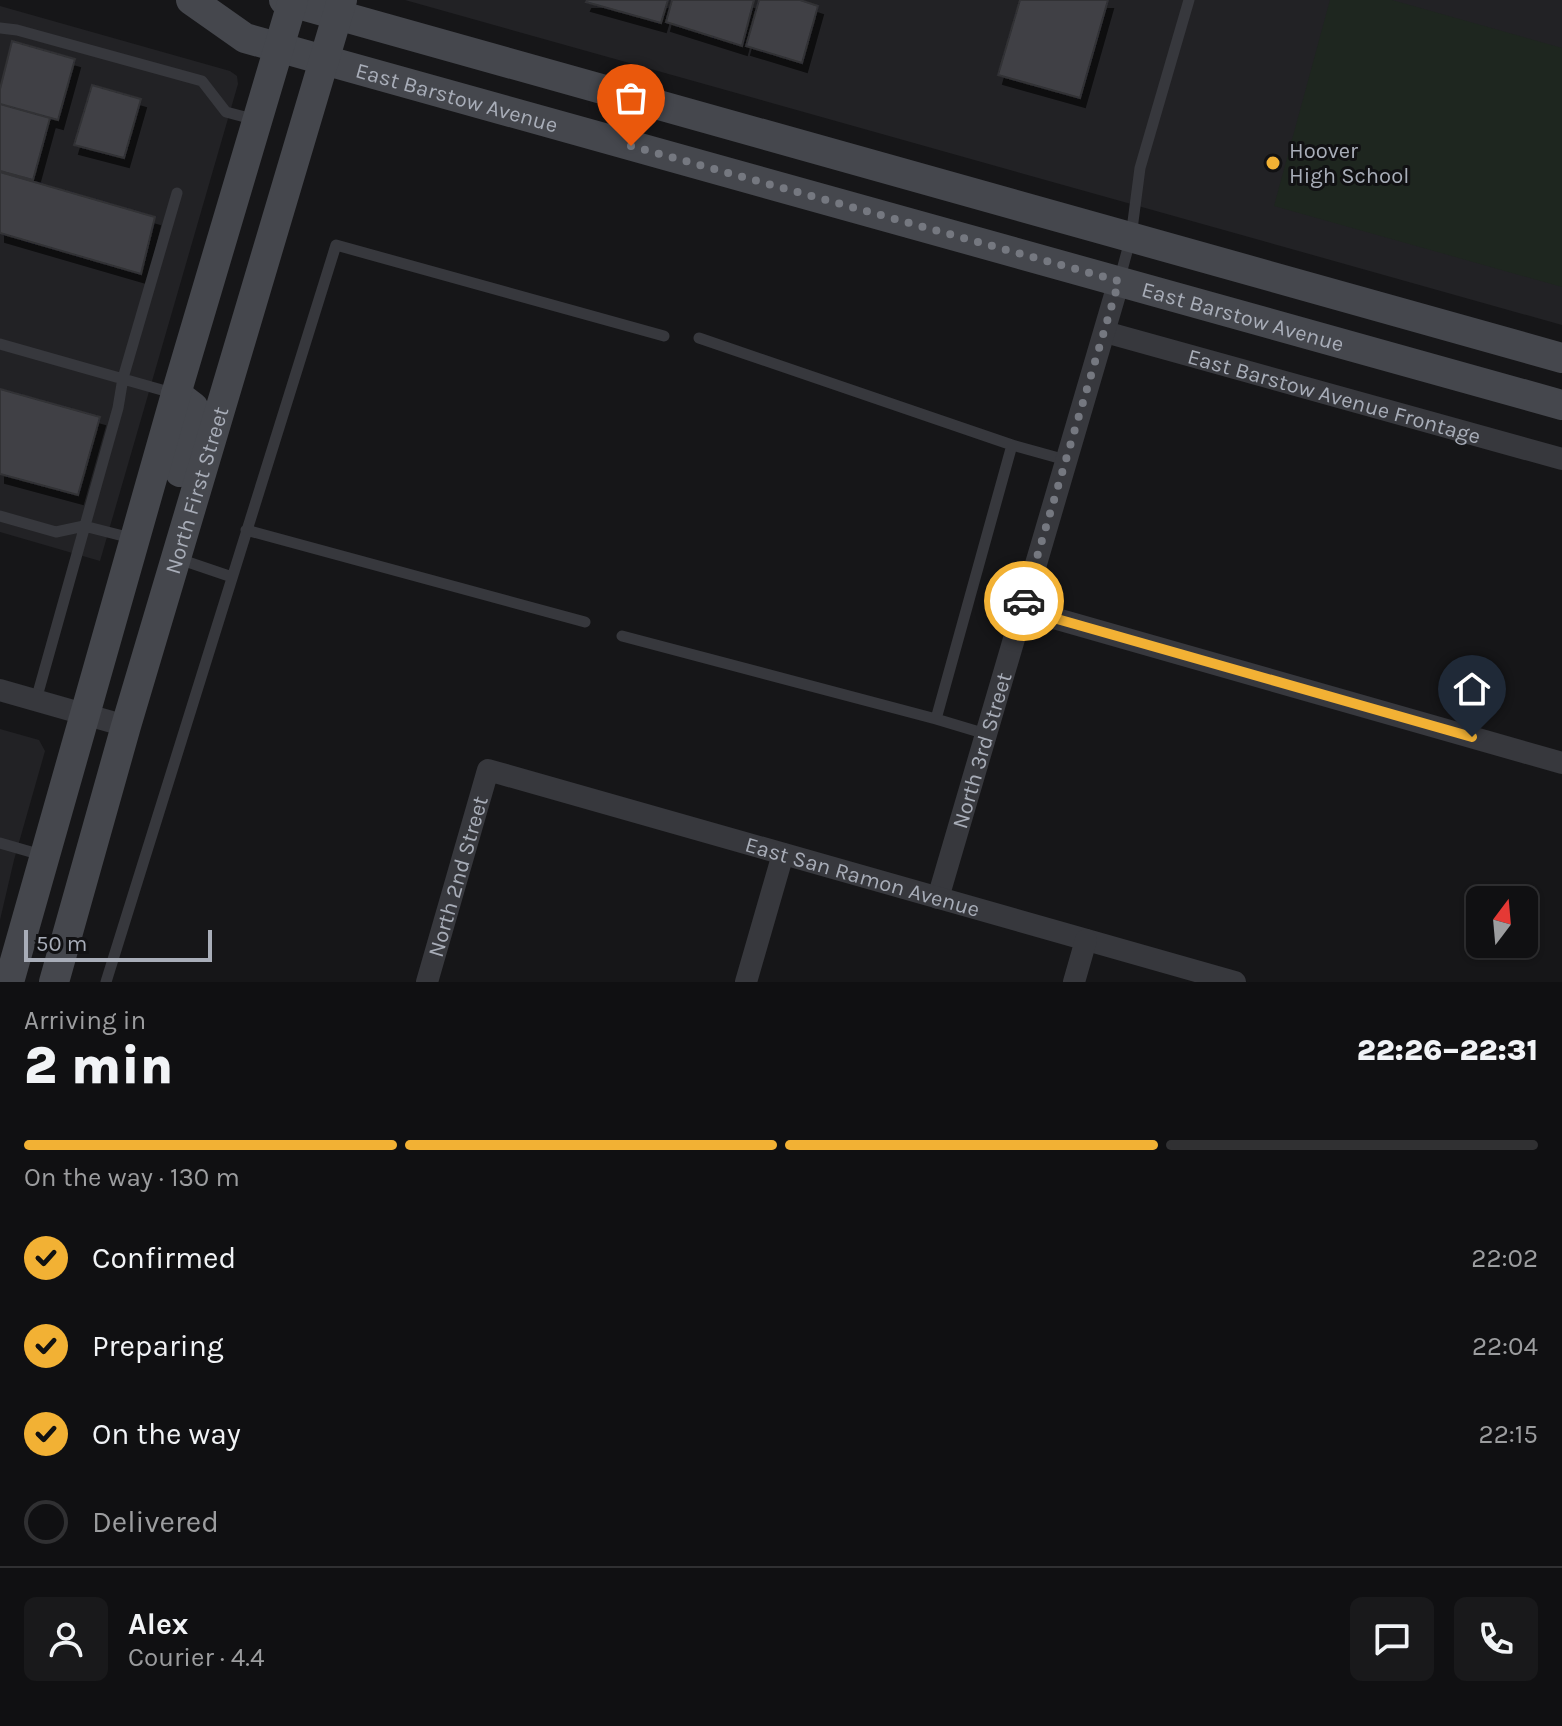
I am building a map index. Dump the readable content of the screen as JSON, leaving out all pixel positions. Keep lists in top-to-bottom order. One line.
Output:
{"streets":{"main road":["East Barstow Avenue","North First Street"],"street":["East Barstow Avenue Frontage","North 3rd Street","North 2nd Street","East San Ramon Avenue"]},"crossings":[["East Barstow Avenue","North First Street"],["East Barstow Avenue","North 3rd Street"],["East Barstow Avenue Frontage","North 3rd Street"],["North 3rd Street","East San Ramon Avenue"],["North 2nd Street","East San Ramon Avenue"]],"places":["Hoover High School"],"scale_bar":"50 m","north":"top","page":{"scale":"50 m","heading":["2 min","Arriving in","22:26–22:31"],"panel":["Alex","Courier · 4.4"],"bar":"On the way · 130 m","list":[["Confirmed","22:02"],["Preparing","22:04"],["On the way","22:15"],"Delivered"]}}
